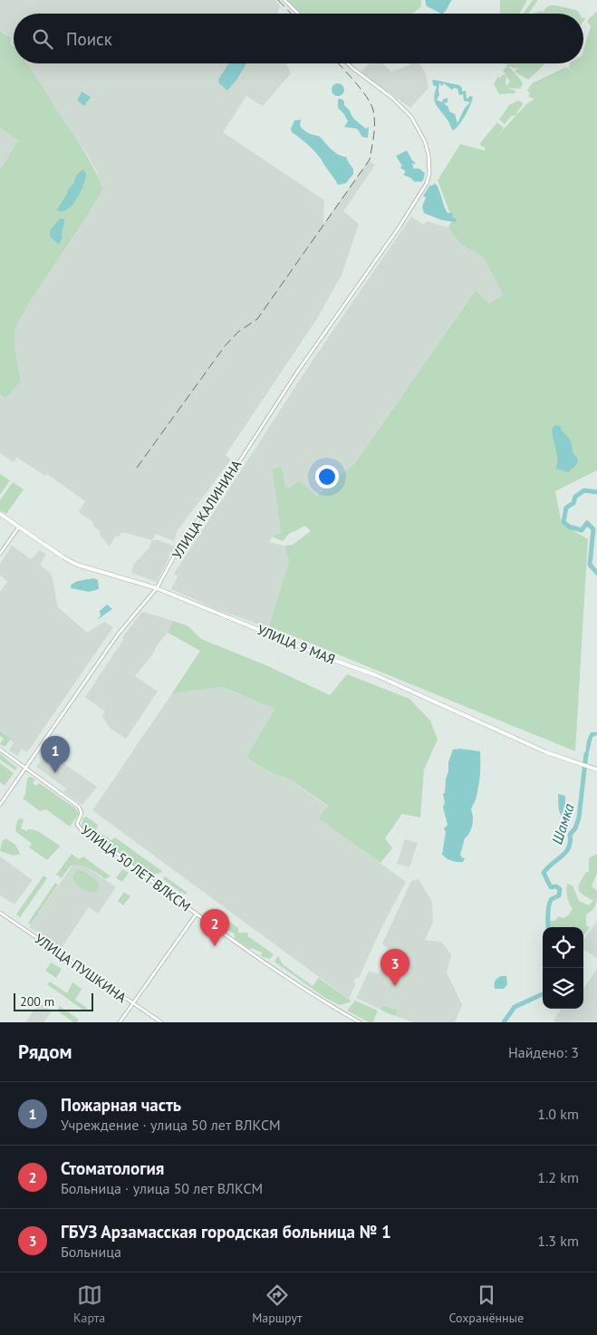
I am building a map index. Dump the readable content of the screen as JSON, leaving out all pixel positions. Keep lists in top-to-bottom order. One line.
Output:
{"streets":{"main road":["УЛИЦА 9 МАЯ"],"street":["УЛИЦА КАЛИНИНА","УЛИЦА 50 ЛЕТ ВЛКСМ","УЛИЦА ПУШКИНА"]},"crossings":[["УЛИЦА КАЛИНИНА","УЛИЦА 9 МАЯ"],["УЛИЦА КАЛИНИНА","УЛИЦА 50 ЛЕТ ВЛКСМ"]],"water":["Шамка"],"scale_bar":"200 m","page":{"search":"Поиск","pins":["1","2","3"],"scale":"200 m","heading":["Рядом","Найдено: 3"],"list":[{"mark":"1","name":"Пожарная часть","note":"Учреждение · улица 50 лет ВЛКСМ","value":"1.0 km"},{"mark":"2","name":"Стоматология","note":"Больница · улица 50 лет ВЛКСМ","value":"1.2 km"},{"mark":"3","name":"ГБУЗ Арзамасская городская больница № 1","note":"Больница","value":"1.3 km"}],"nav":["Карта","Маршрут","Сохранённые"]}}
